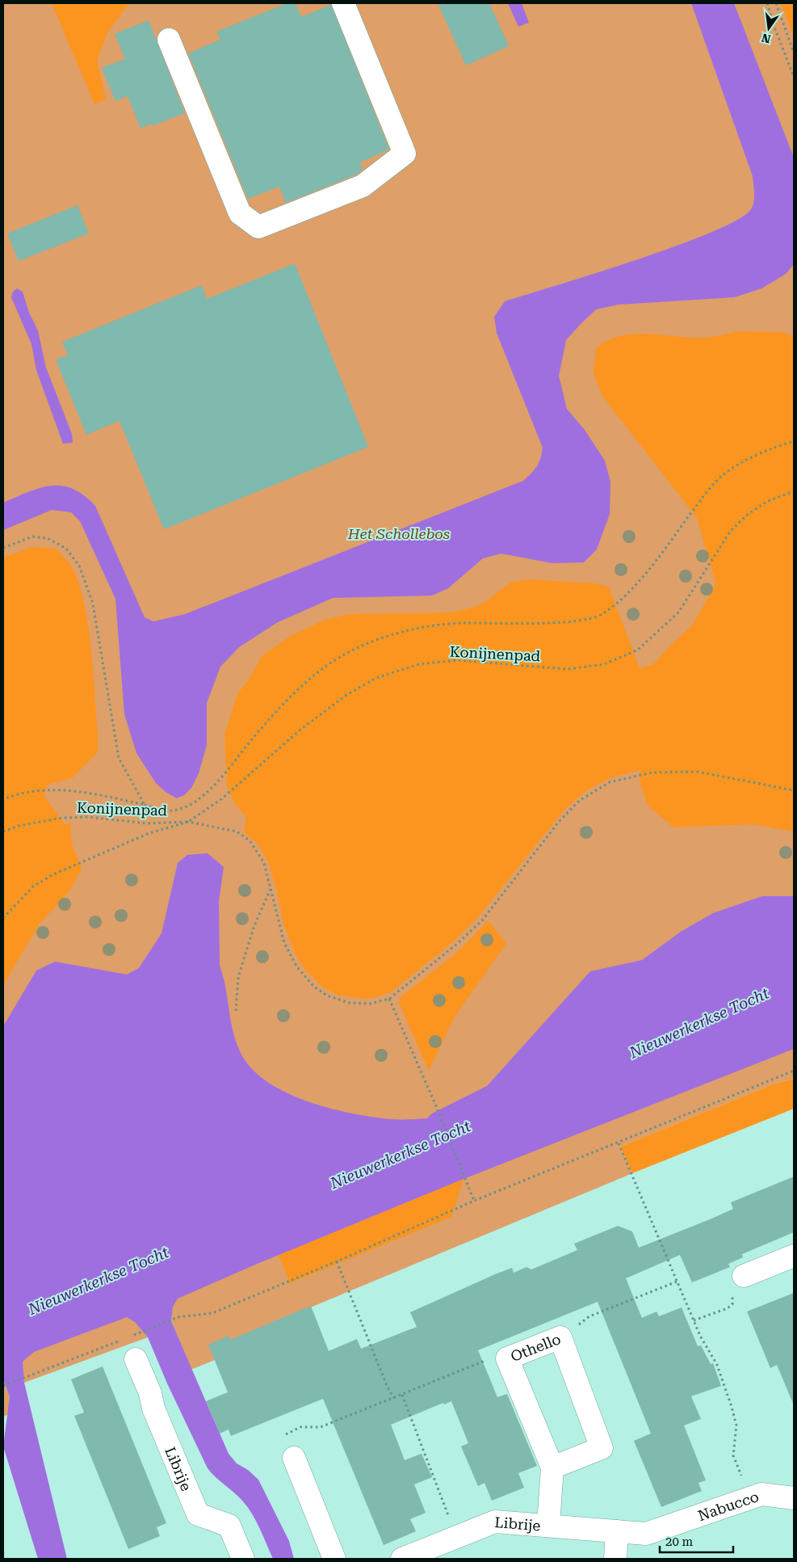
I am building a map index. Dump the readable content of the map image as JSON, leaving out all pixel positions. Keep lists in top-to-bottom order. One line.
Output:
{"streets":{"street":["Othello","Librije","Nabucco"],"path":["Konijnenpad"]},"crossings":[["Othello","Librije"],["Librije","Nabucco"]],"water":["Nieuwerkerkse Tocht"],"parks":["Het Schollebos"],"scale_bar":"20 m","north":"bottom"}
